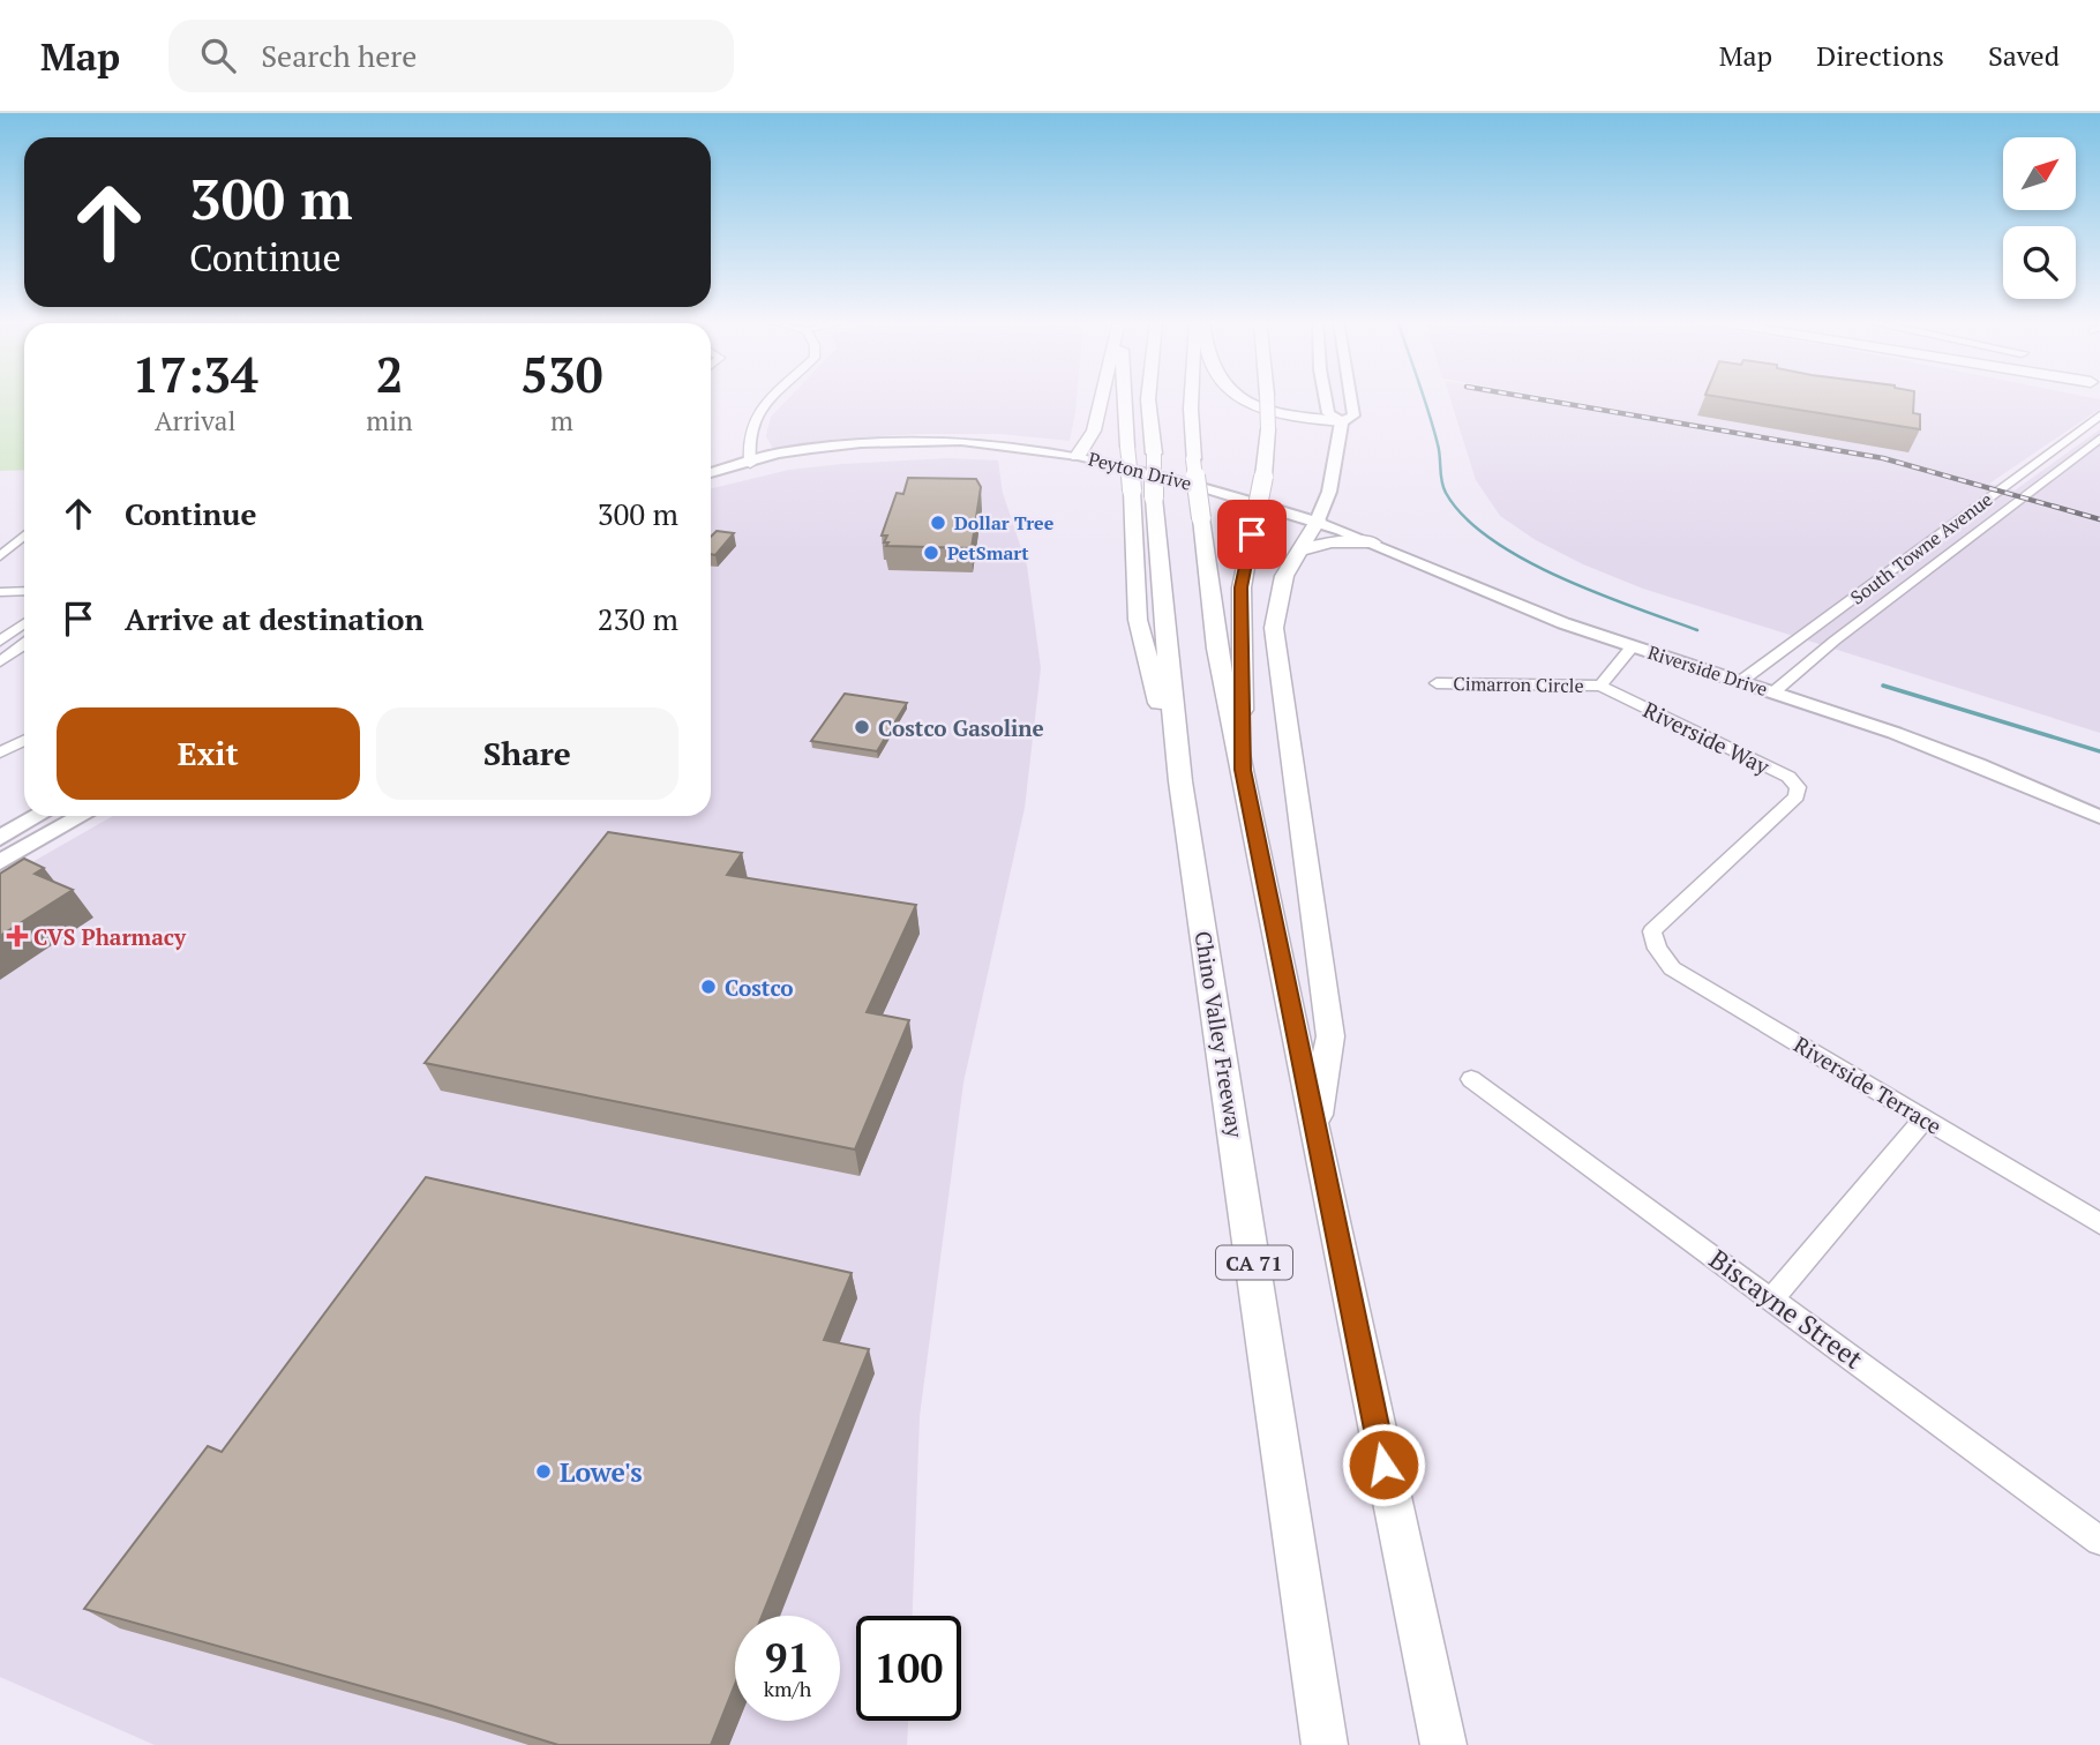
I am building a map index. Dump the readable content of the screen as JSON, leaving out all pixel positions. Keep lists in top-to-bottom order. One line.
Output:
{"streets":{"highway":["Chino Valley Freeway","CA 71"],"main road":["Peyton Drive","Riverside Drive"],"street":["South Towne Avenue","Cimarron Circle","Riverside Way","Riverside Terrace","Biscayne Street"]},"crossings":[["Peyton Drive","Riverside Drive"],["South Towne Avenue","Riverside Drive"],["Cimarron Circle","Riverside Way"],["Riverside Way","Riverside Terrace"]],"places":{"other":["Dollar Tree","PetSmart","Costco Gasoline","Costco","Lowe's"],"health":["CVS Pharmacy"]},"north":"top right","page":{"header":"Map","search":"Search here","nav":["Map","Directions","Saved"],"turn":["300 m","Continue"],"eta":["17:34","Arrival","2","min","530","m"],"list":[{"name":"Continue","value":"300 m"},{"name":"Arrive at destination","value":"230 m"}],"buttons":["Exit","Share"],"speed":"91 km/h","limit":"100"}}
